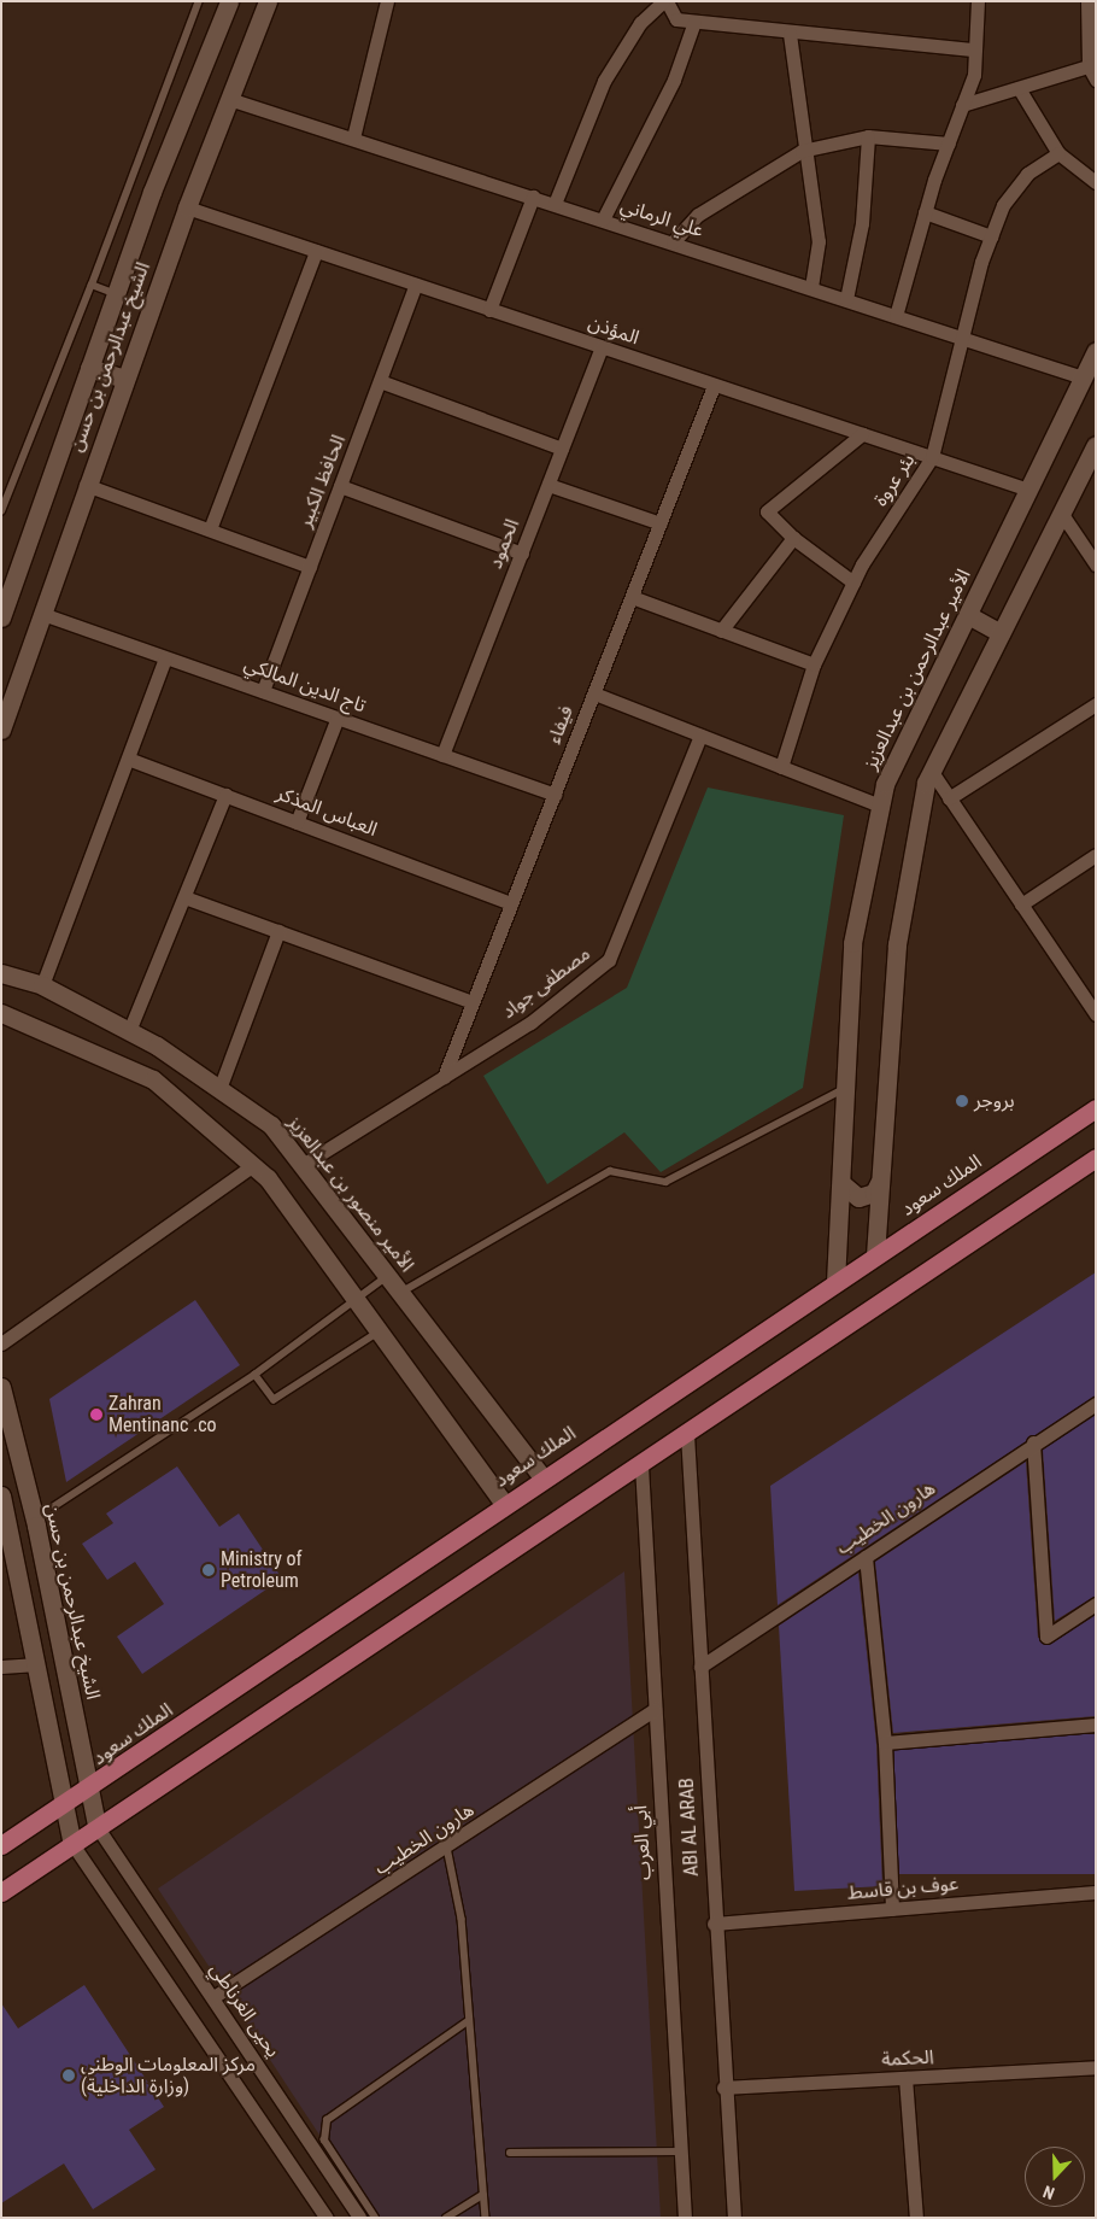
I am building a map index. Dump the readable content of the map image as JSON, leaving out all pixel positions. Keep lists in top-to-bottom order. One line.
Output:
{"streets":{"main road":["الملك سعود"],"street":["علي الرماني","المؤذن","الشيخ عبدالرحمن بن حسن","بئر عروة","الحافظ الكبير","الحمود","الأمير عبدالرحمن بن عبدالعزيز","تاج الدين المالكي","فيفاء","العباس المذكر","مصطفى جواد","الأمير منصور بن عبدالعزيز","هارون الخطيب","ABI AL ARAB","أبي العرب","عوف بن قاسط","يحيى الغرناطي","الحكمة"]},"crossings":[["علي الرماني","الشيخ عبدالرحمن بن حسن"],["علي الرماني","بئر عروة"],["علي الرماني","الأمير عبدالرحمن بن عبدالعزيز"],["المؤذن","الشيخ عبدالرحمن بن حسن"],["المؤذن","بئر عروة"],["المؤذن","الحافظ الكبير"],["المؤذن","الحمود"],["المؤذن","الأمير عبدالرحمن بن عبدالعزيز"],["المؤذن","فيفاء"],["الشيخ عبدالرحمن بن حسن","تاج الدين المالكي"],["الشيخ عبدالرحمن بن حسن","الملك سعود"],["الشيخ عبدالرحمن بن حسن","يحيى الغرناطي"],["الحافظ الكبير","تاج الدين المالكي"],["الحمود","تاج الدين المالكي"],["الأمير عبدالرحمن بن عبدالعزيز","الملك سعود"],["تاج الدين المالكي","فيفاء"],["فيفاء","العباس المذكر"],["فيفاء","مصطفى جواد"],["مصطفى جواد","الأمير منصور بن عبدالعزيز"],["الملك سعود","الأمير منصور بن عبدالعزيز"],["هارون الخطيب","ABI AL ARAB"],["هارون الخطيب","أبي العرب"],["هارون الخطيب","يحيى الغرناطي"],["ABI AL ARAB","عوف بن قاسط"],["ABI AL ARAB","الحكمة"]],"places":["بروجر","Zahran Mentinanc .co","Ministry of Petroleum","مركز المعلومات الوطني (وزارة الداخلية)"],"north":"bottom"}
